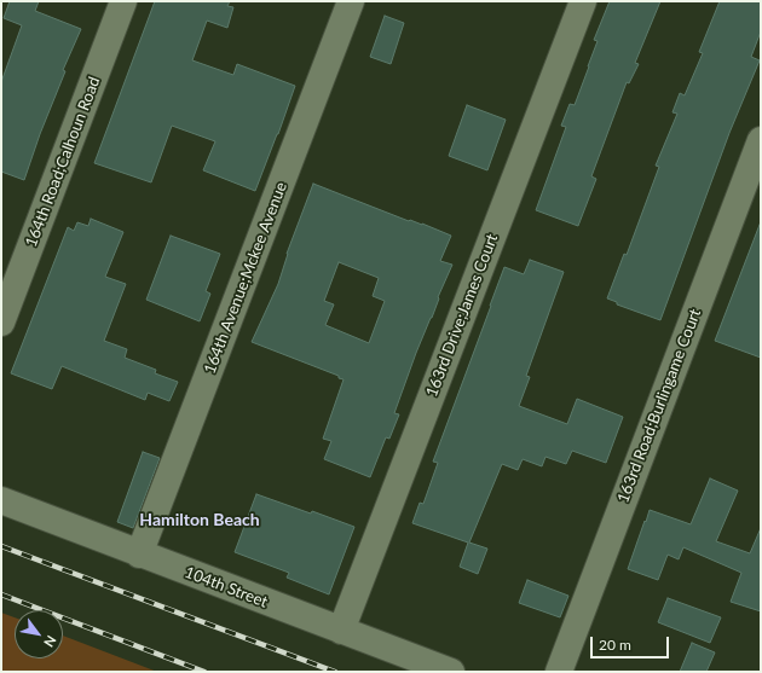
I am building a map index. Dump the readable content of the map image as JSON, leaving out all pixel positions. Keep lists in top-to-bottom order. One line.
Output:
{"streets":{"street":["164th Road;Calhoun Road","164th Avenue;Mckee Avenue","163rd Drive;James Court","163rd Road;Burlingame Court","104th Street"]},"crossings":[["164th Avenue;Mckee Avenue","104th Street"],["163rd Drive;James Court","104th Street"]],"districts":["Hamilton Beach"],"scale_bar":"20 m","north":"bottom right"}
